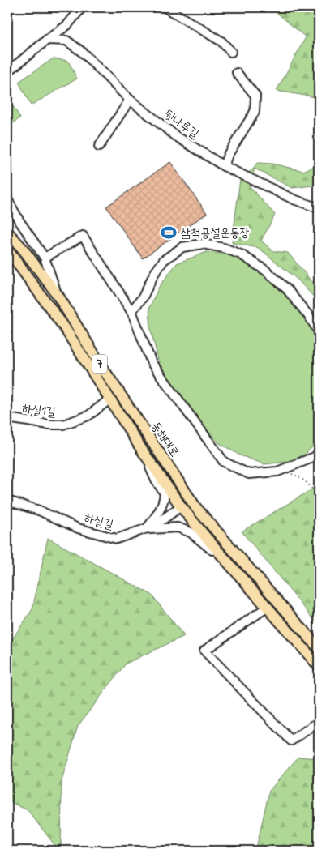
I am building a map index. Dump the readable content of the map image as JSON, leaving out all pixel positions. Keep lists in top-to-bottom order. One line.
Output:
{"streets":{"main road":["7","동해대로"],"street":["뒷나루길","하실1길","하실길"]},"crossings":[["하실1길","동해대로"],["동해대로","하실길"]],"places":{"sports":["삼척공설운동장"]}}
